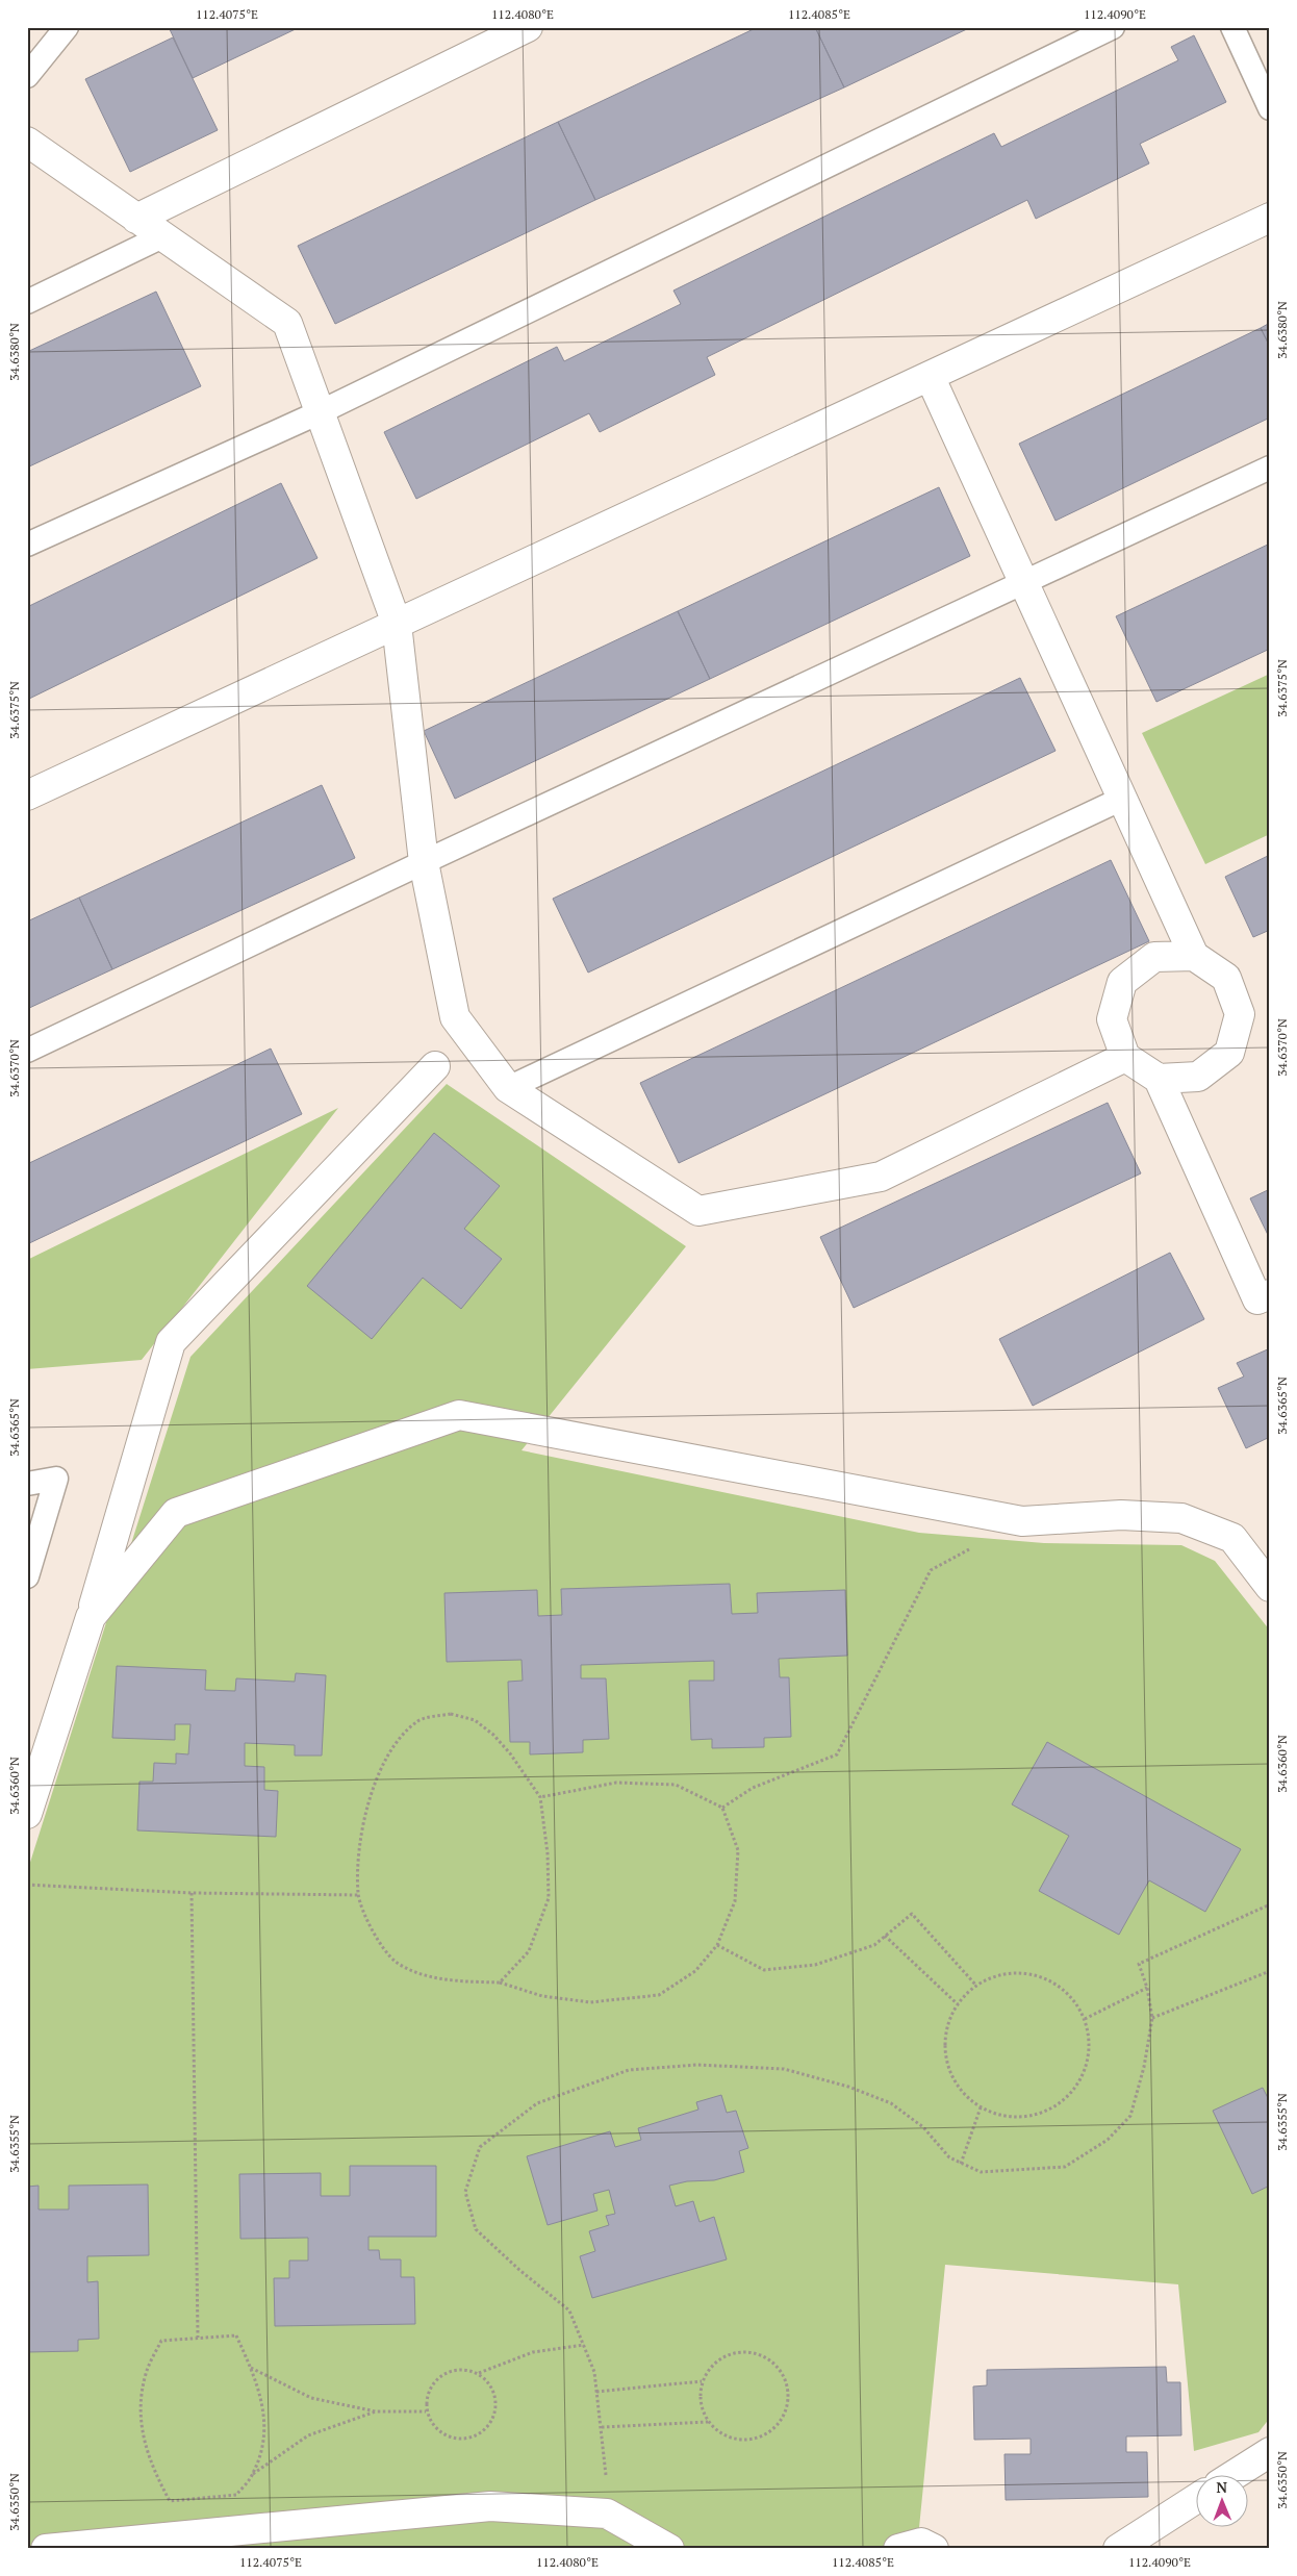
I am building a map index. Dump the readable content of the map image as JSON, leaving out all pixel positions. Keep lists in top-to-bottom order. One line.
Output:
{"north":"top","coordinates":["112.4075°E","112.4080°E","112.4085°E","112.4090°E","34.6380°N","34.6375°N","34.6370°N","34.6365°N","34.6360°N","34.6355°N","34.6350°N"]}
